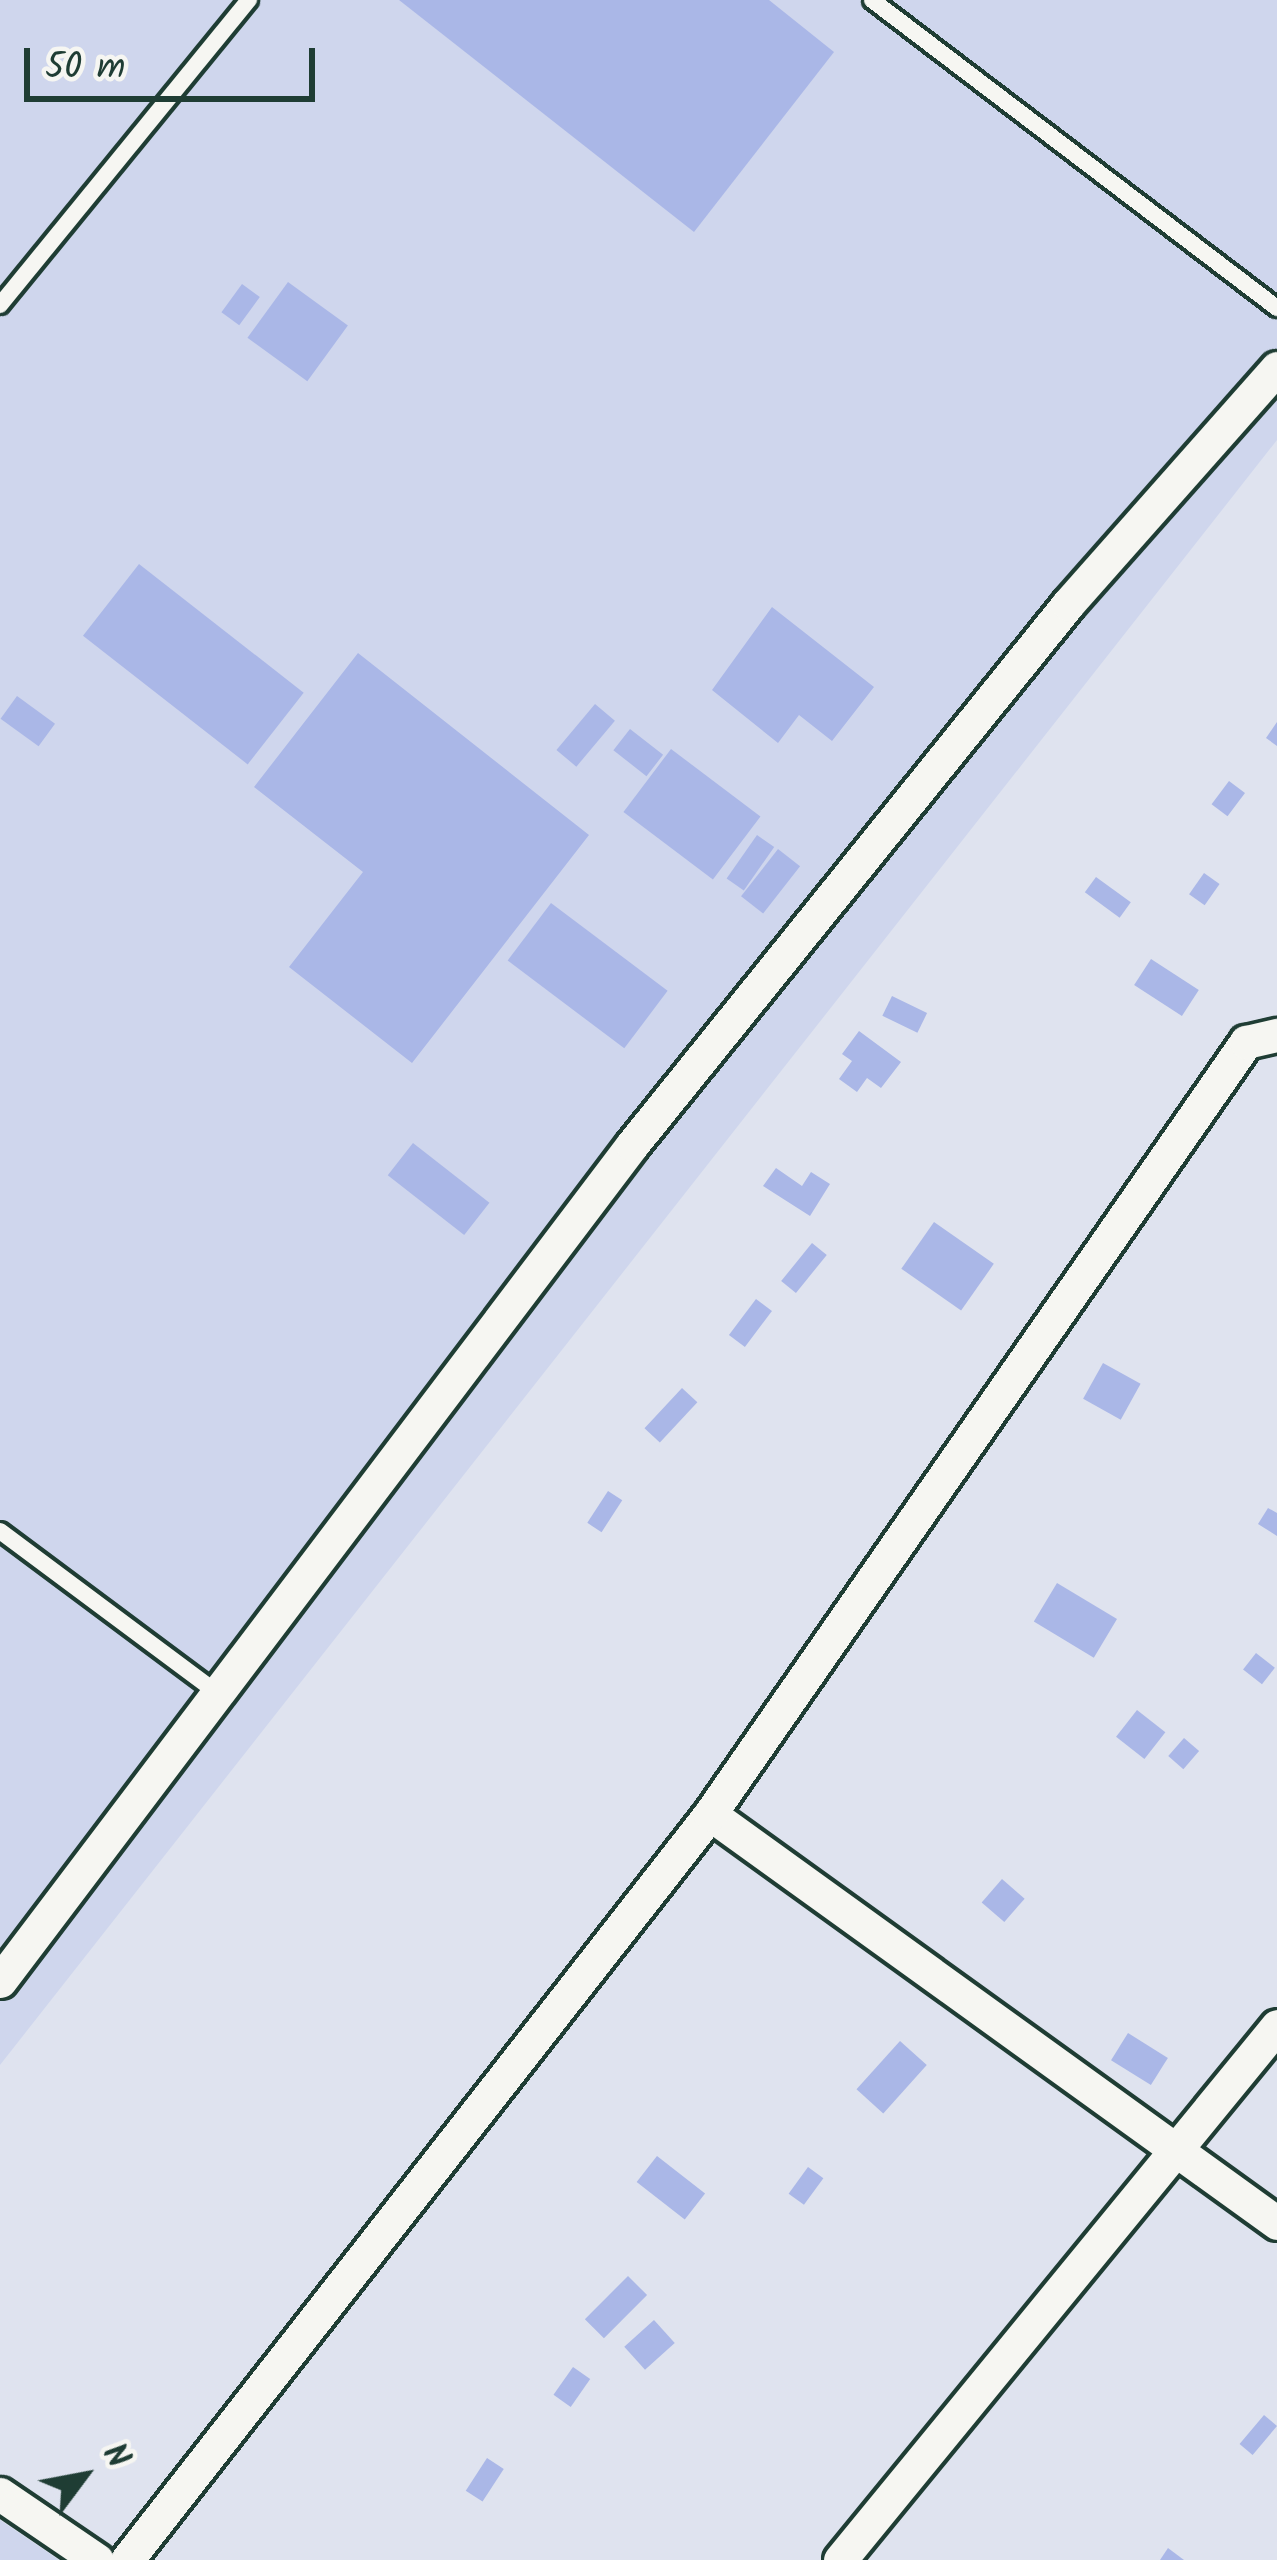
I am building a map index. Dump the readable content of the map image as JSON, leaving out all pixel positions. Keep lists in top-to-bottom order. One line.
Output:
{"scale_bar":"50 m","north":"top right"}
